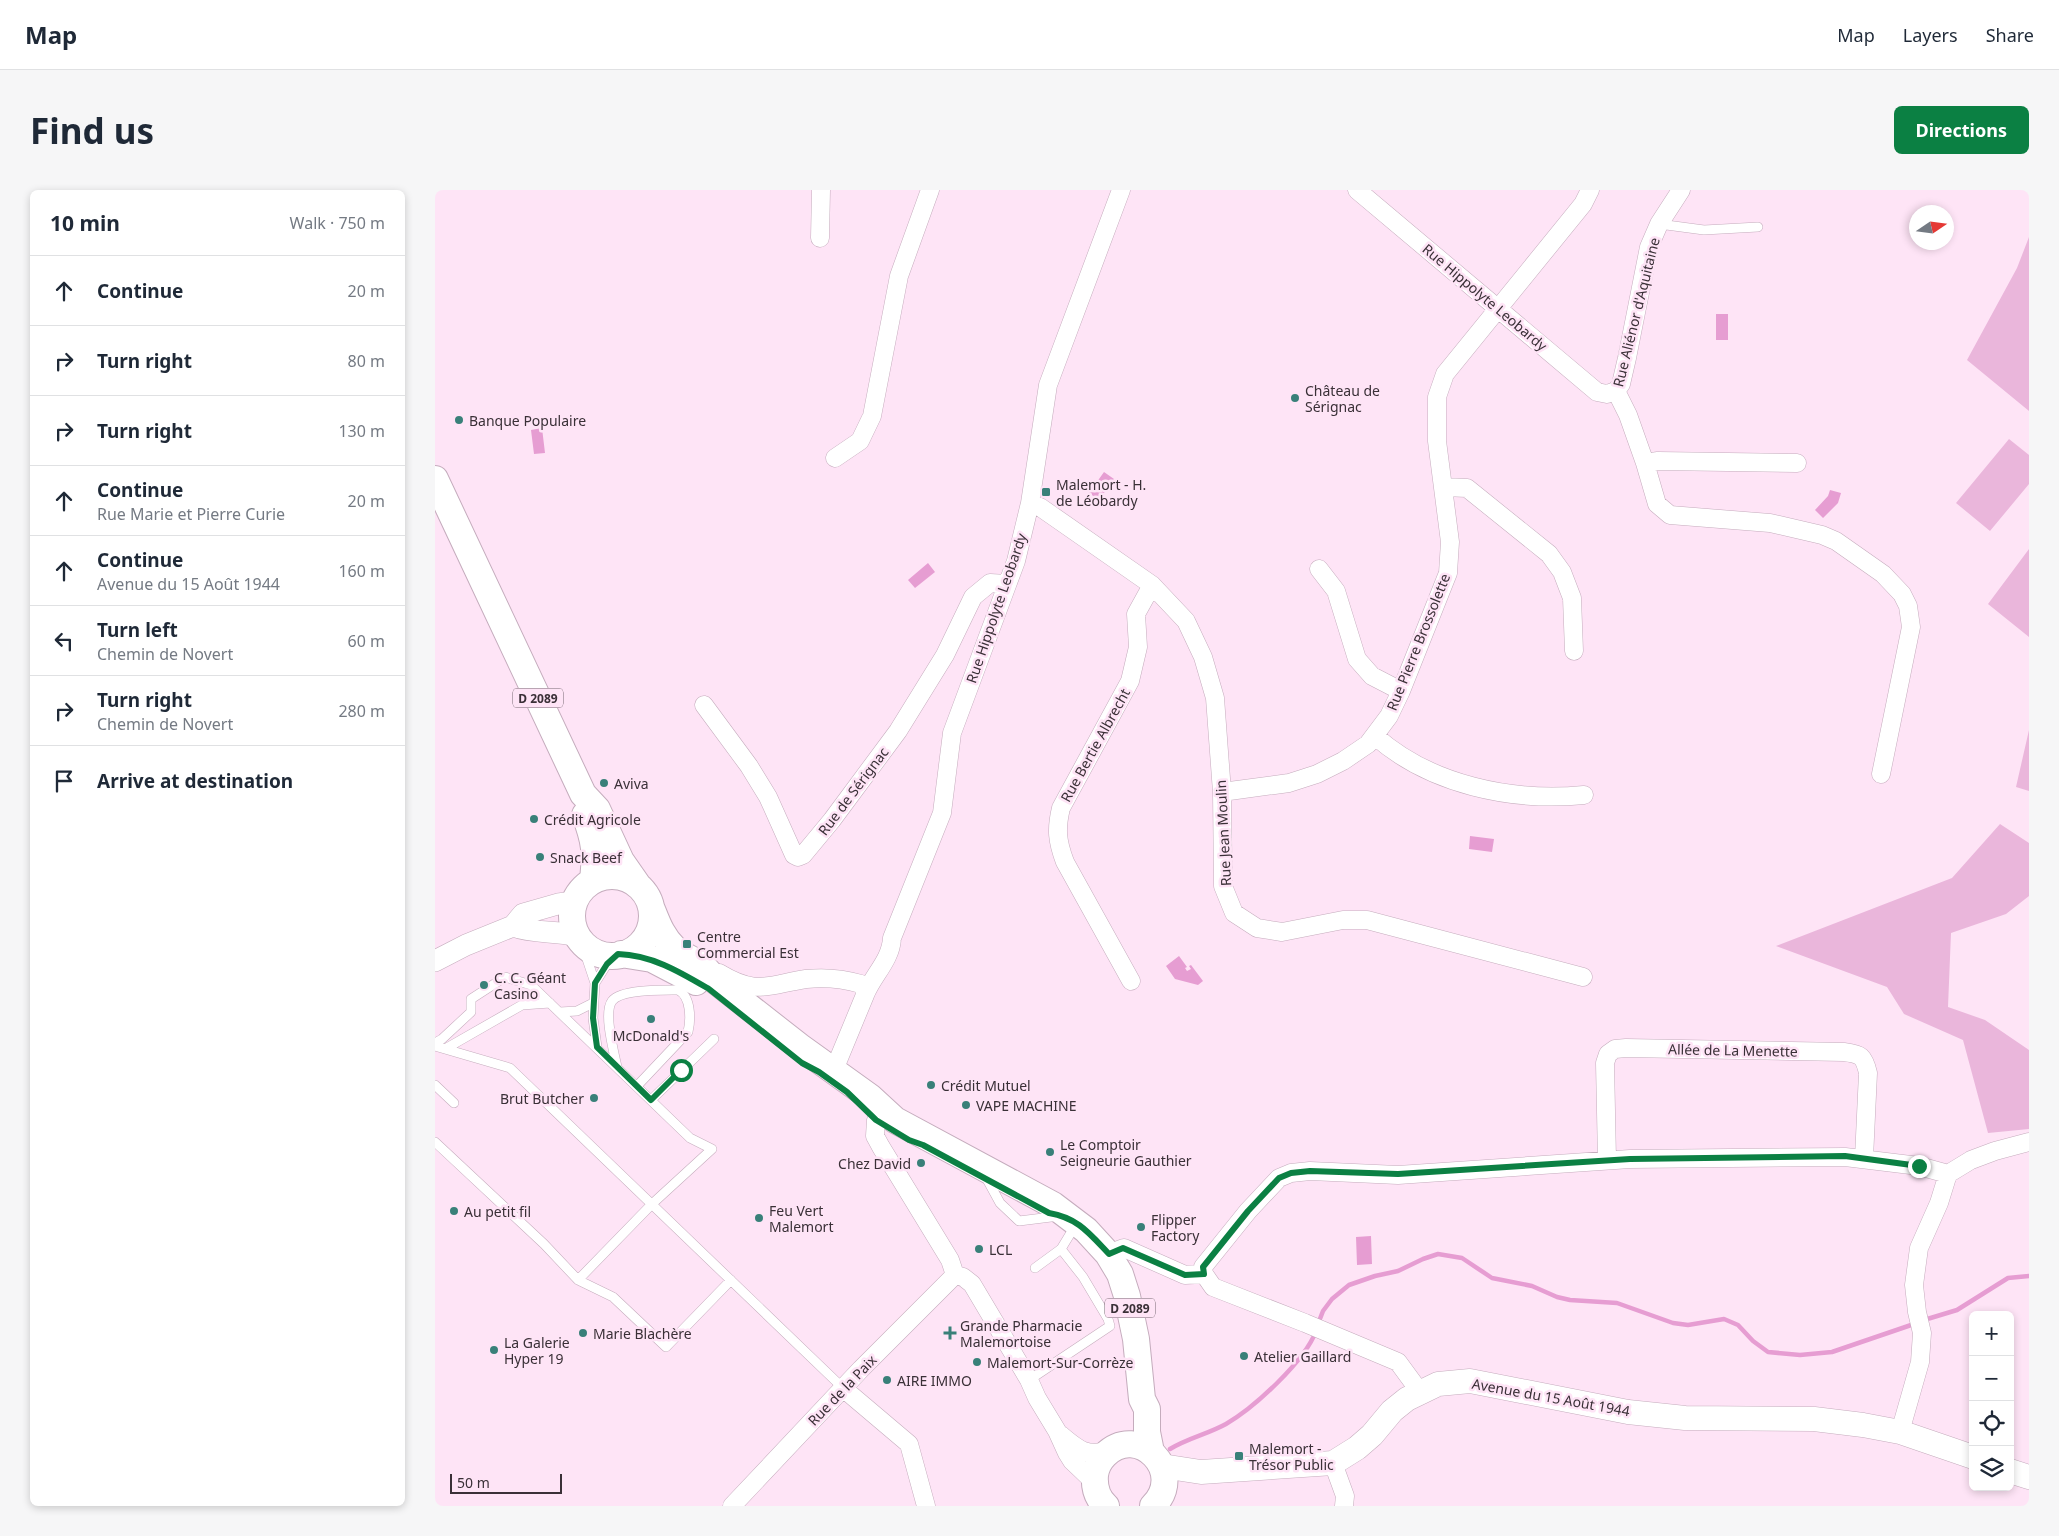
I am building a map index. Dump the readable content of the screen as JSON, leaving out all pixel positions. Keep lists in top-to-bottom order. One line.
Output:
{"streets":{"main road":["D 2089","Avenue du 15 Août 1944"],"street":["Rue Hippolyte Leobardy","Rue Aliénor d'Aquitaine","Rue Pierre Brossolette","Rue Bertie Albrecht","Rue de Sérignac","Rue Jean Moulin","Allée de La Menette","Rue de la Paix"]},"crossings":[["Rue Hippolyte Leobardy","Rue Aliénor d'Aquitaine"],["Rue Hippolyte Leobardy","Rue Pierre Brossolette"],["Rue Hippolyte Leobardy","D 2089"],["Rue Hippolyte Leobardy","Rue de Sérignac"],["Rue Hippolyte Leobardy","Rue Jean Moulin"],["Rue Pierre Brossolette","Rue Jean Moulin"],["Rue Bertie Albrecht","Rue Jean Moulin"]],"places":{"other":["Château de Sérignac","Banque Populaire","Aviva","Crédit Agricole","Snack Beef","C. C. Géant Casino","McDonald's","Crédit Mutuel","Brut Butcher","VAPE MACHINE","Le Comptoir Seigneurie Gauthier","Chez David","Au petit fil","Feu Vert Malemort","Flipper Factory","LCL","Marie Blachère","La Galerie Hyper 19","Atelier Gaillard","Malemort-Sur-Corrèze","AIRE IMMO"],"transit":["Malemort - H. de Léobardy","Centre Commercial Est","Malemort - Trésor Public"],"health":["Grande Pharmacie Malemortoise"]},"scale_bar":"50 m","north":"right","page":{"header":"Map","nav":["Map","Layers","Share"],"buttons":"Directions","title":"Find us","heading":["10 min","Walk · 750 m"],"list":[["Continue","20 m"],["Turn right","80 m"],["Turn right","130 m"],["Continue","Rue Marie et Pierre Curie","20 m"],["Continue","Avenue du 15 Août 1944","160 m"],["Turn left","Chemin de Novert","60 m"],["Turn right","Chemin de Novert","280 m"],"Arrive at destination"],"map_buttons":["+","−"],"scale":"50 m"}}
